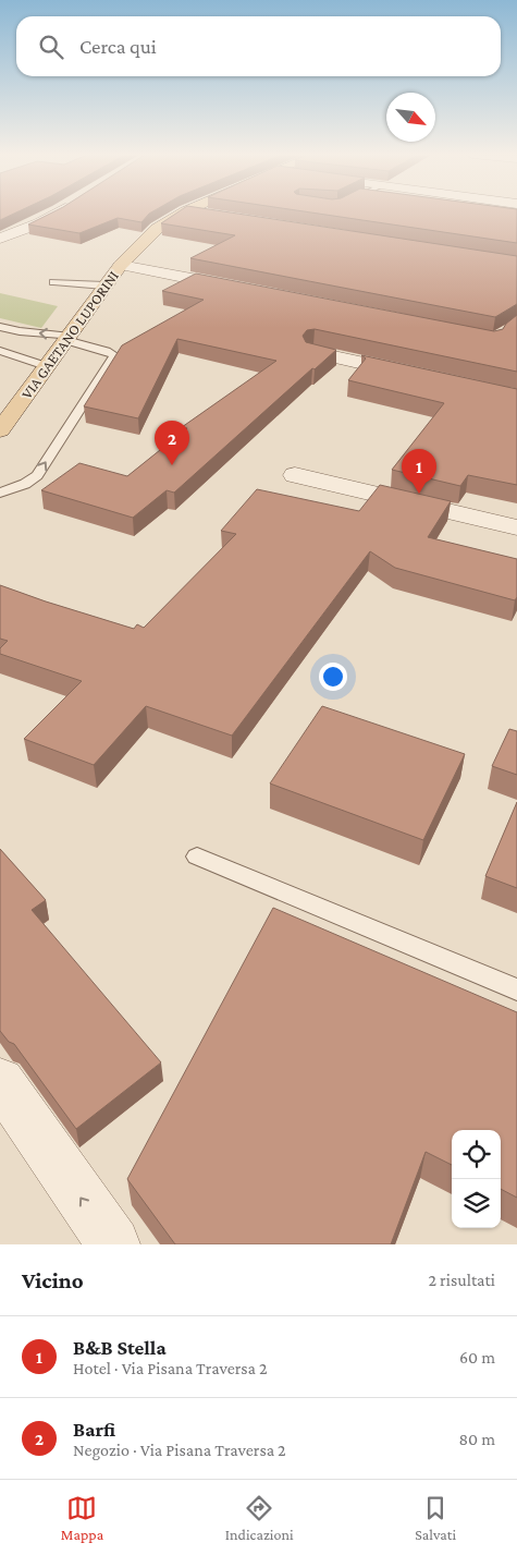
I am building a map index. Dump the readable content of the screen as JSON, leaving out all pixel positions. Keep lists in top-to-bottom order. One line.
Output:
{"streets":{"main road":["VIA GAETANO LUPORINI"]},"north":"bottom right","page":{"search":"Cerca qui","pins":["2","1"],"heading":["Vicino","2 risultati"],"list":[{"mark":"1","name":"B&B Stella","note":"Hotel · Via Pisana Traversa 2","value":"60 m"},{"mark":"2","name":"Barfi","note":"Negozio · Via Pisana Traversa 2","value":"80 m"}],"nav":["Mappa","Indicazioni","Salvati"]}}
